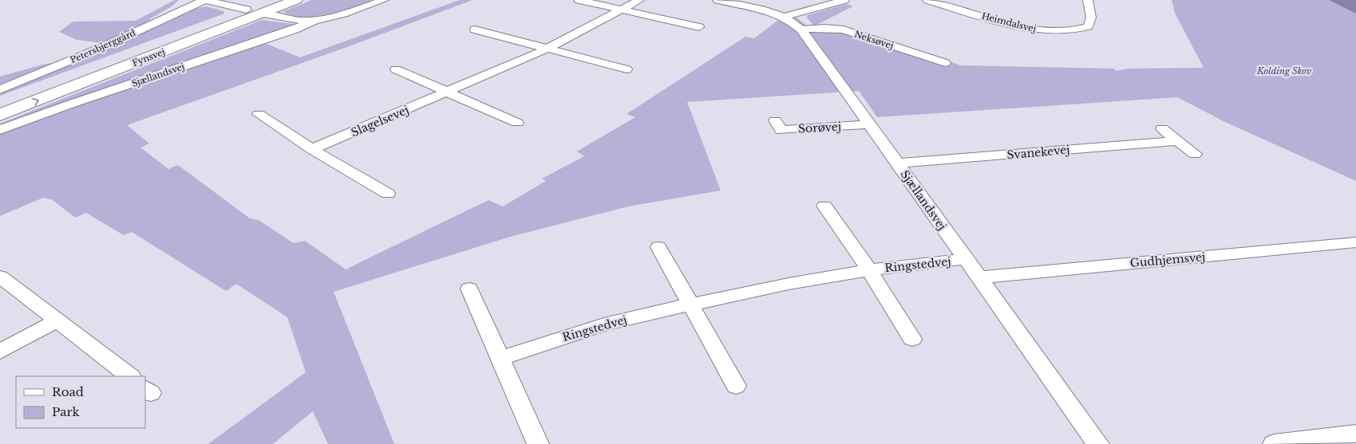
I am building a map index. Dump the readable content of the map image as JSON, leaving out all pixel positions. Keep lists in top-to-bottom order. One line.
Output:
{"streets":{"main road":["Fynsvej"],"street":["Heimdalsvej","Neksøvej","Petersbjerggård","Sjællandsvej","Slagelsevej","Sorøvej","Svanekevej","Gudhjemsvej","Ringstedvej"]},"crossings":[["Neksøvej","Sjællandsvej"],["Petersbjerggård","Fynsvej"],["Petersbjerggård","Sjællandsvej"],["Fynsvej","Sjællandsvej"],["Sjællandsvej","Sorøvej"],["Sjællandsvej","Svanekevej"],["Sjællandsvej","Gudhjemsvej"],["Sjællandsvej","Ringstedvej"]],"parks":["Kolding Skov"],"legend":["Road","Park"]}
